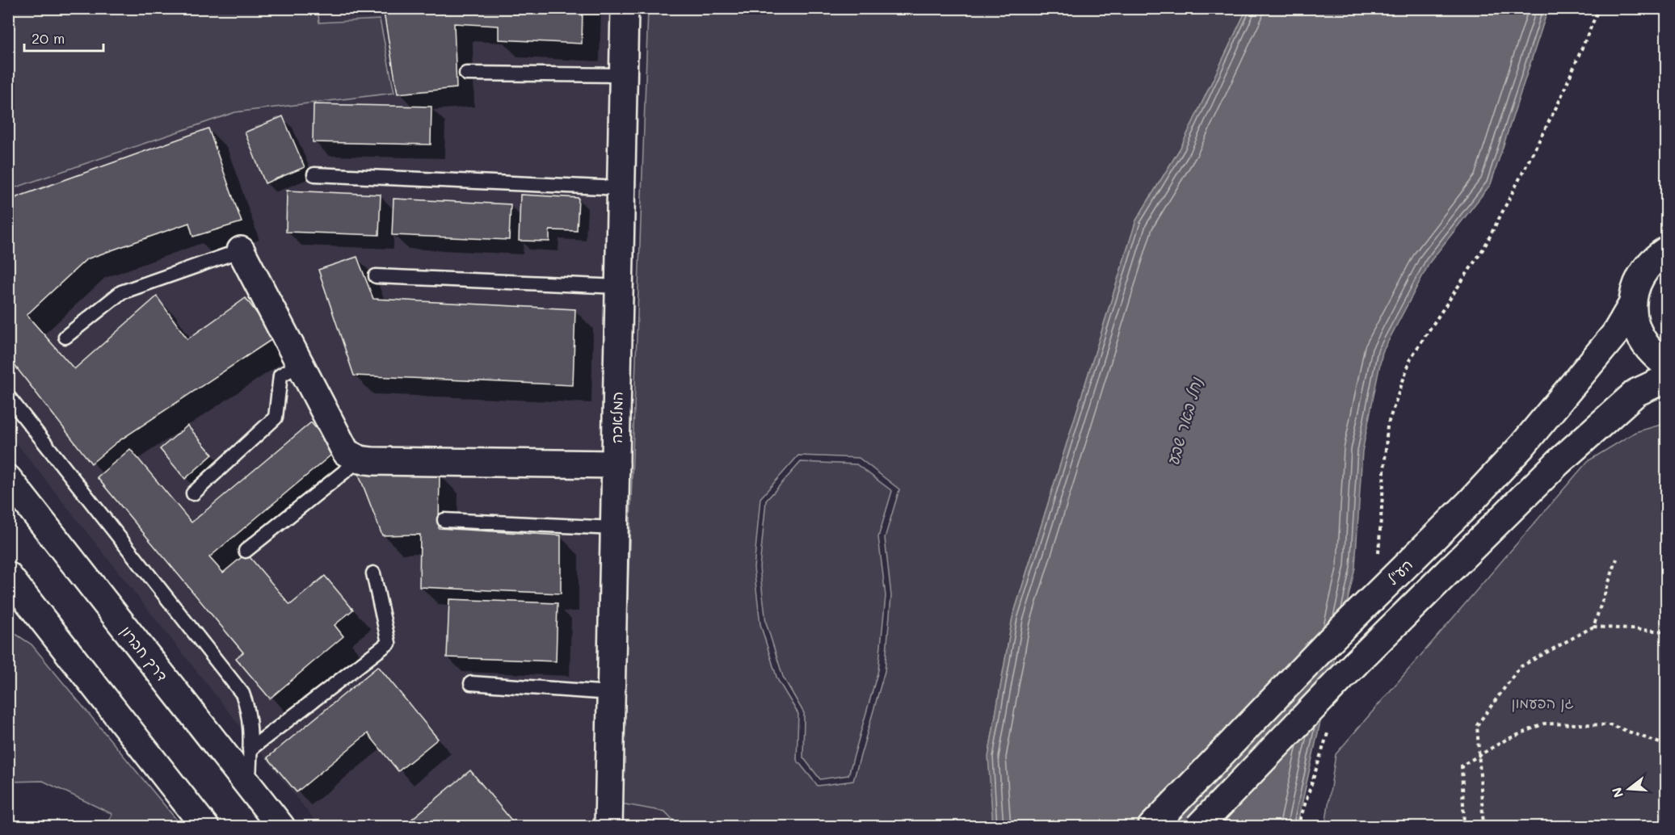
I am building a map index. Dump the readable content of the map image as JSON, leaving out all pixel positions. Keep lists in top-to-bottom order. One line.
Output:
{"streets":{"street":["המלאכה","הע\"ל","דרך חברון"]},"water":["נחל באר שבע"],"parks":["גן הפעמון"],"scale_bar":"20 m","north":"left"}
